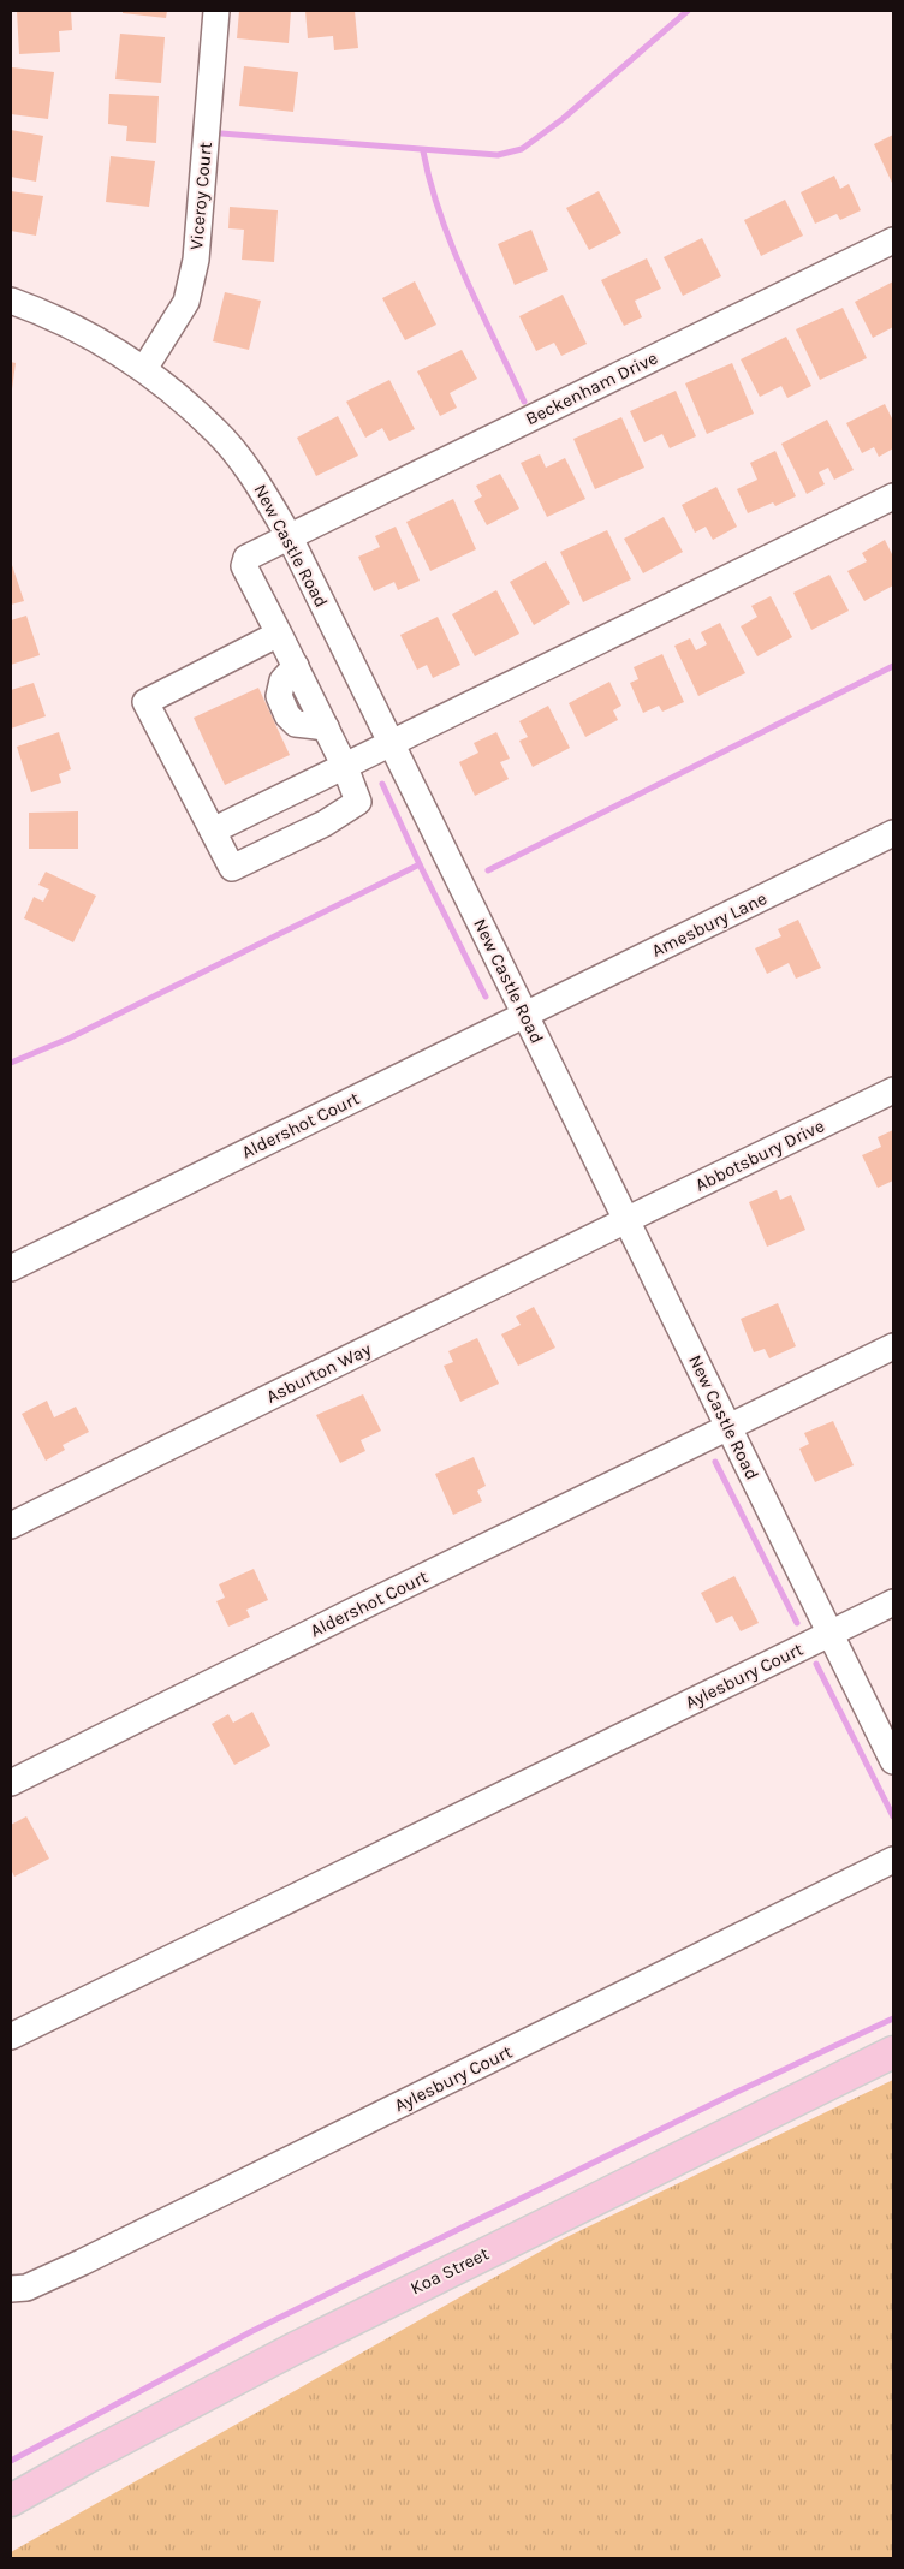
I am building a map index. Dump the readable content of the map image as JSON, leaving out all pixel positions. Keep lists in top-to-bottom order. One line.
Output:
{"streets":{"main road":["Koa Street"],"street":["Viceroy Court","Beckenham Drive","New Castle Road","Amesbury Lane","Aldershot Court","Abbotsbury Drive","Asburton Way","Aylesbury Court"]},"crossings":[["Viceroy Court","New Castle Road"],["Beckenham Drive","New Castle Road"],["New Castle Road","Amesbury Lane"],["New Castle Road","Aldershot Court"],["New Castle Road","Abbotsbury Drive"],["New Castle Road","Asburton Way"],["New Castle Road","Aylesbury Court"],["Amesbury Lane","Aldershot Court"],["Abbotsbury Drive","Asburton Way"]]}
